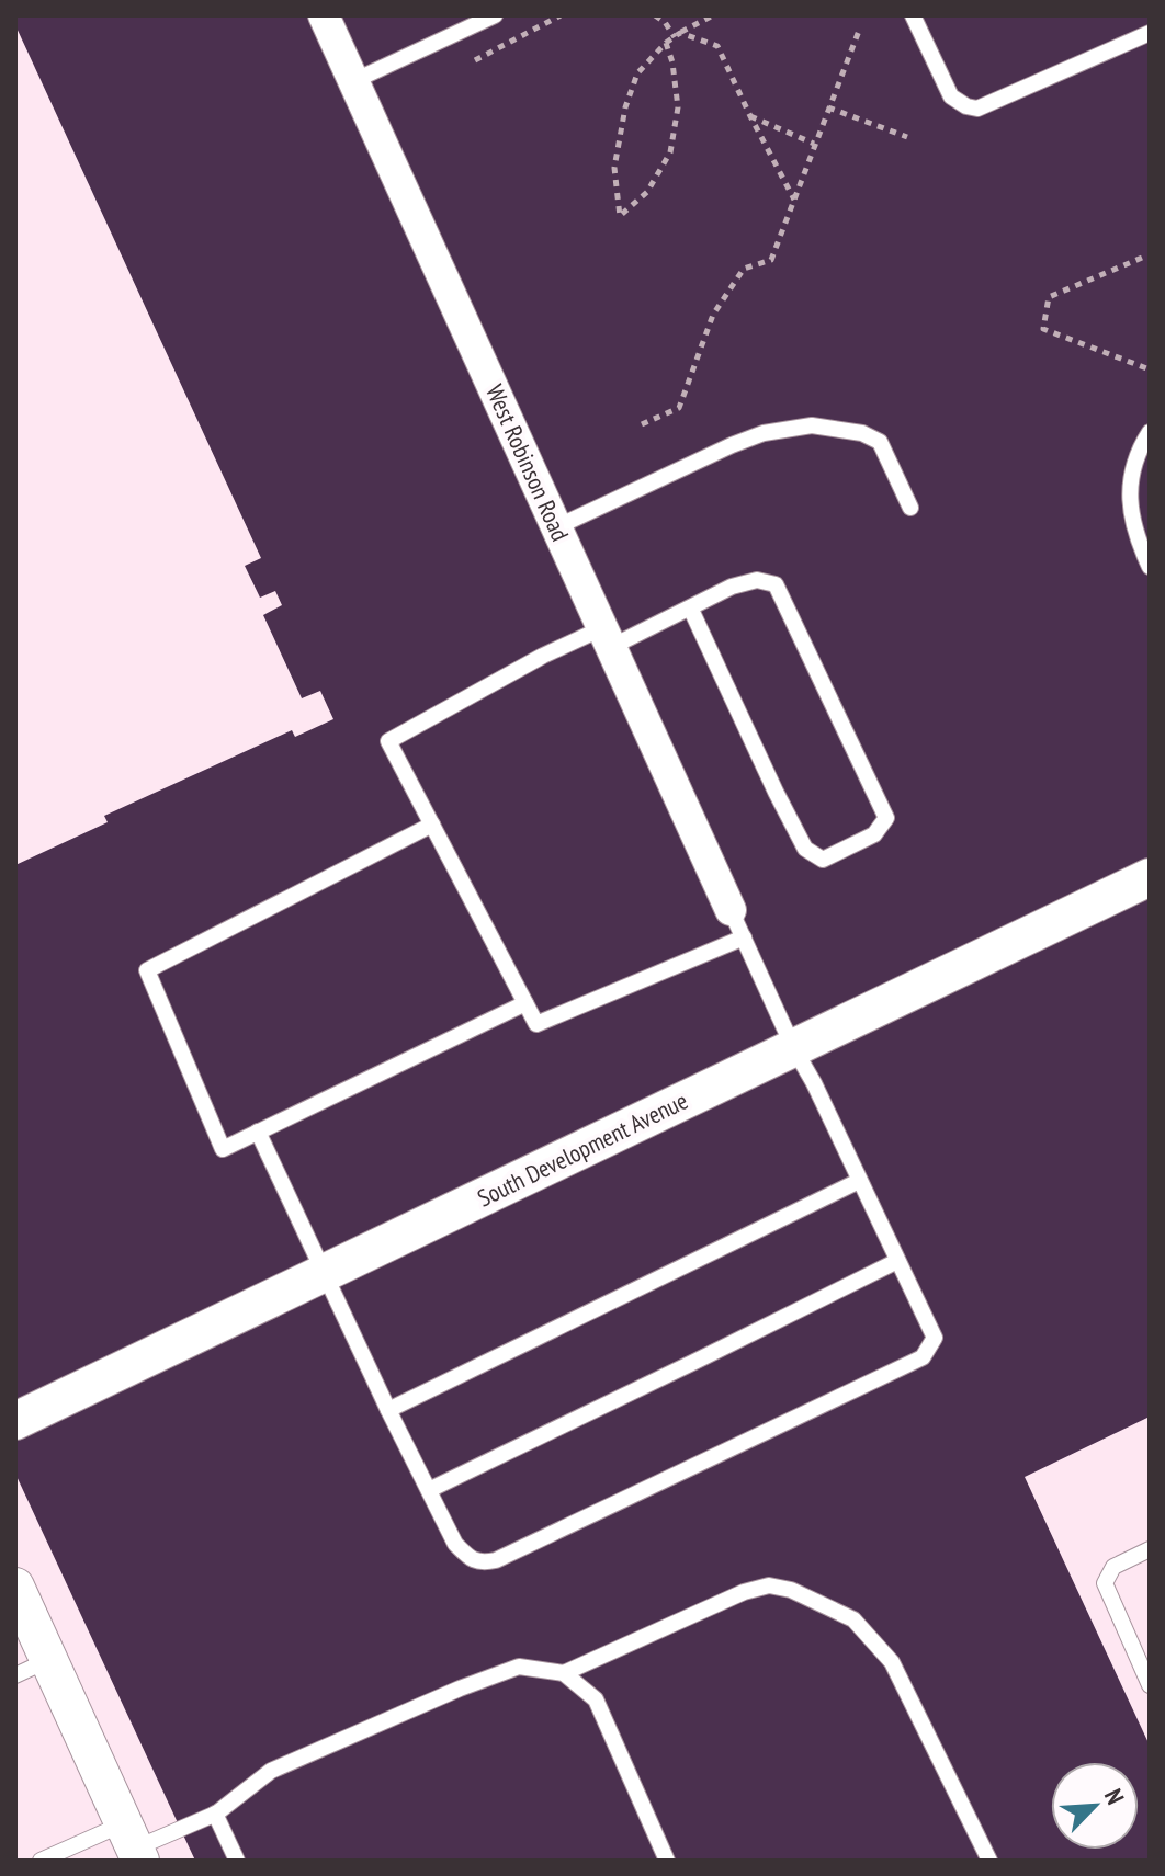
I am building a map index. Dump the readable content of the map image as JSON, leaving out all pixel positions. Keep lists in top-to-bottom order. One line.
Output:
{"streets":{"street":["West Robinson Road","South Development Avenue"]},"north":"top right"}
